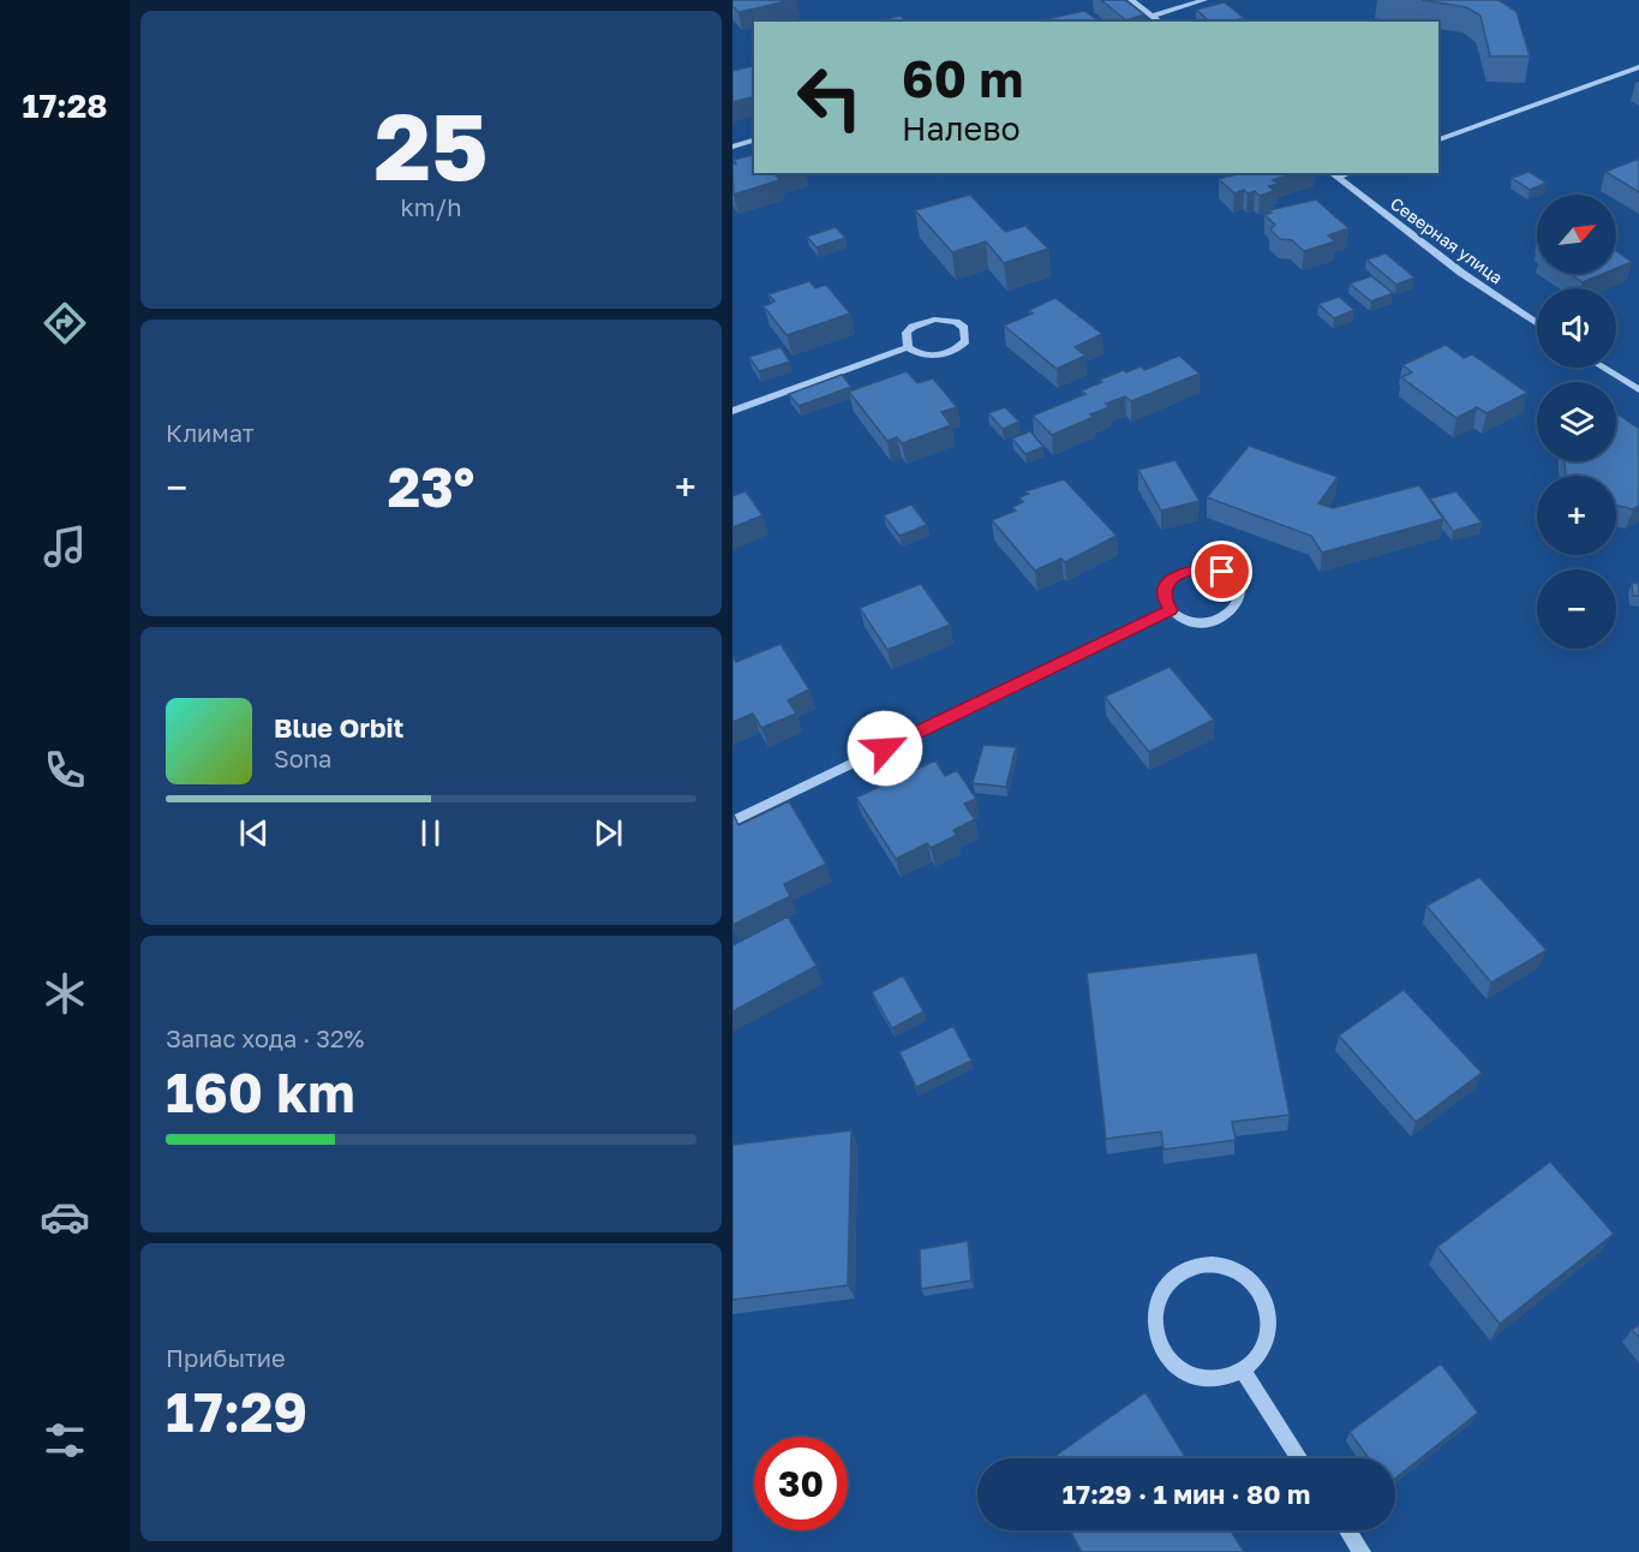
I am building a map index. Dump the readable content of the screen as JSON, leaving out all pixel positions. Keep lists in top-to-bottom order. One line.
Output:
{"streets":{"street":["Северная улица"]},"north":"top right","page":{"tabs":"17:28","tile":[["25","km/h"],"Климат",["Запас хода · 32%","160 km"],["Прибытие","17:29"]],"turn":["60 m","Налево"],"map_buttons":["+","−"],"heat":["−","23°","+"],"song":["Blue Orbit","Sona"],"limit":"30","trip":"17:29 · 1 мин · 80 m"}}
